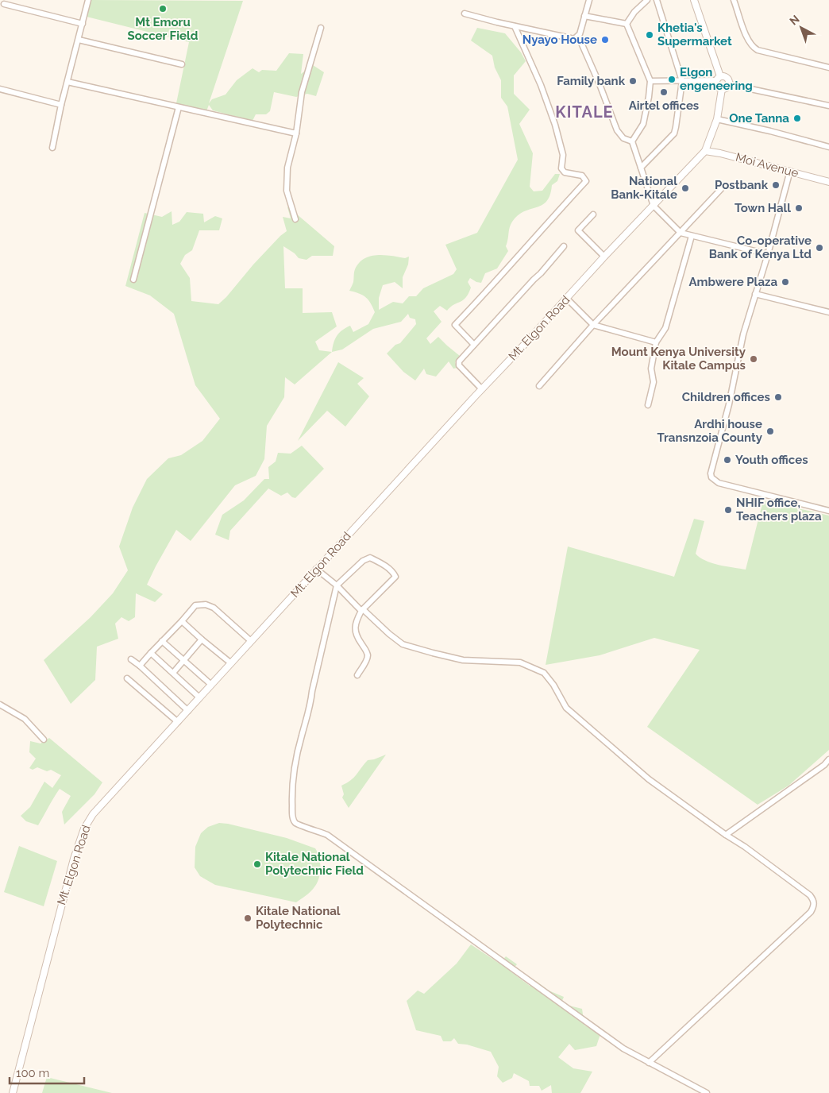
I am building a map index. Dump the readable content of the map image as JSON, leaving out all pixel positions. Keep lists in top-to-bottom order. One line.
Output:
{"streets":{"street":["Moi Avenue","Mt. Elgon Road"]},"crossings":[["Moi Avenue","Mt. Elgon Road"]],"districts":["KITALE"],"places":["Mt Emoru Soccer Field","Khetia's Supermarket","Nyayo House","Elgon engeneering","Family bank","Airtel offices","One Tanna","Postbank","National Bank-Kitale","Town Hall","Co-operative Bank of Kenya Ltd","Ambwere Plaza","Mount Kenya University Kitale Campus","Children offices","Ardhi house Transnzoia County","Youth offices","NHIF office, Teachers plaza","Kitale National Polytechnic Field","Kitale National Polytechnic"],"scale_bar":"100 m","north":"top left"}
